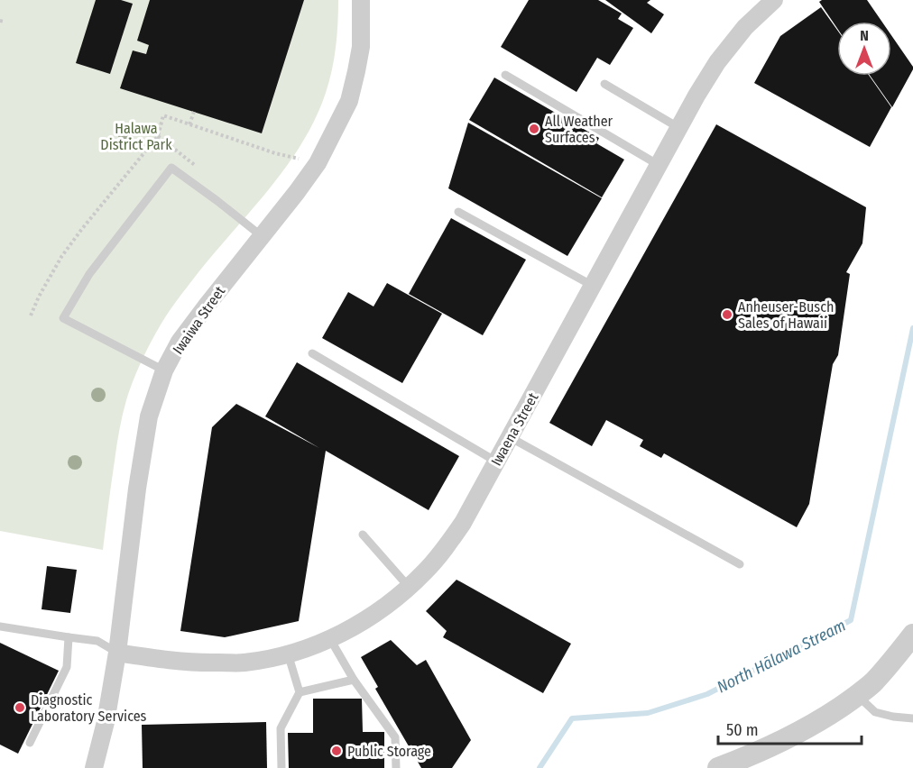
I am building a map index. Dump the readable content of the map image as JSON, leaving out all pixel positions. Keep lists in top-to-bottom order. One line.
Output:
{"streets":{"street":["Iwaiwa Street","Iwaena Street"]},"crossings":[["Iwaiwa Street","Iwaena Street"]],"water":["North Hālawa Stream"],"parks":["Halawa District Park"],"places":["All Weather Surfaces","Anheuser-Busch Sales of Hawaii","Diagnostic Laboratory Services","Public Storage"],"scale_bar":"50 m","north":"top"}
